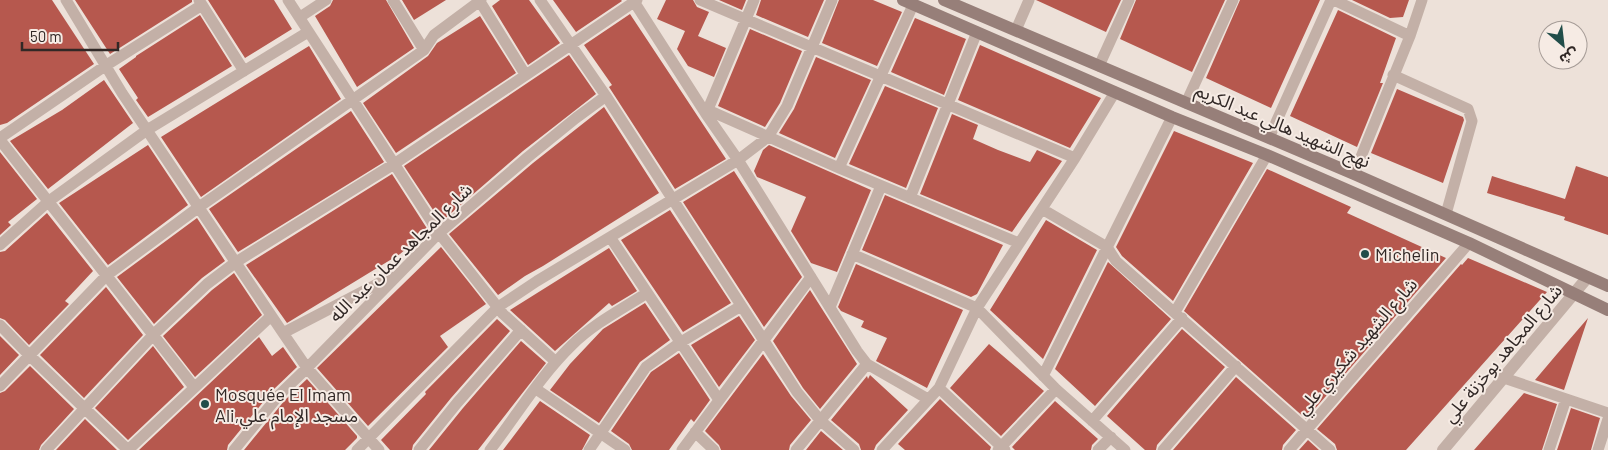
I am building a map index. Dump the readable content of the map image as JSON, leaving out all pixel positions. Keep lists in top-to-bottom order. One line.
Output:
{"streets":{"main road":["نهج الشهيد هالي عبد الكريم"],"street":["شارع المجاهد عمان عبد الله","شارع الشهيد شكيري علي","شارع المجاهد بوخزنة علي"]},"crossings":[["نهج الشهيد هالي عبد الكريم","شارع المجاهد بوخزنة علي"]],"places":["Michelin","Mosquée El Imam Ali,مسجد الإمام علي"],"scale_bar":"50 m","north":"bottom right"}
